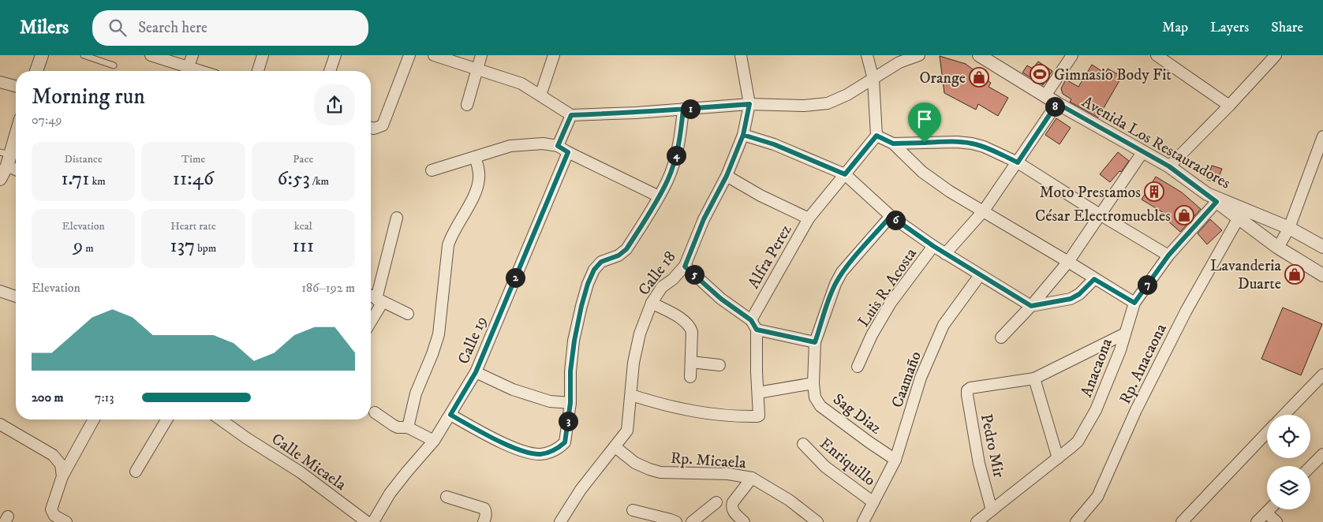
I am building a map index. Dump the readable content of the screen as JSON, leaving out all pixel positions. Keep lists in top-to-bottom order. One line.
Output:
{"streets":{"street":["Avenida Los Restauradores","Alfra Perez","Calle 18","Luis R. Acosta","Calle 19","Rp. Anacaona","Anacaona","Caamaño","Sag Diaz","Pedro Mir","Rp. Micaela","Calle Micaela","Enriquillo"]},"crossings":[["Calle 18","Rp. Micaela"],["Anacaona","Pedro Mir"],["Caamaño","Sag Diaz"],["Caamaño","Enriquillo"]],"places":{"sports":["Gimnasio Body Fit"],"shop":["Orange","César Electromuebles","Lavanderia Duarte"],"building":["Moto Prestamos"]},"page":{"header":"Milers","search":"Search here","nav":["Map","Layers","Share"],"heading":["Morning run","07:49"],"pins":["8","1","4","6","5","2","7","3"],"stats":[["Distance","1.71 km"],["Time","11:46"],["Pace","6:53 /km"],["Elevation","9 m"],["Heart rate","137 bpm"],["kcal","111"]],"chart":["Elevation","186–192 m"],"list":[{"name":"200 m","note":"7:13"}]}}
